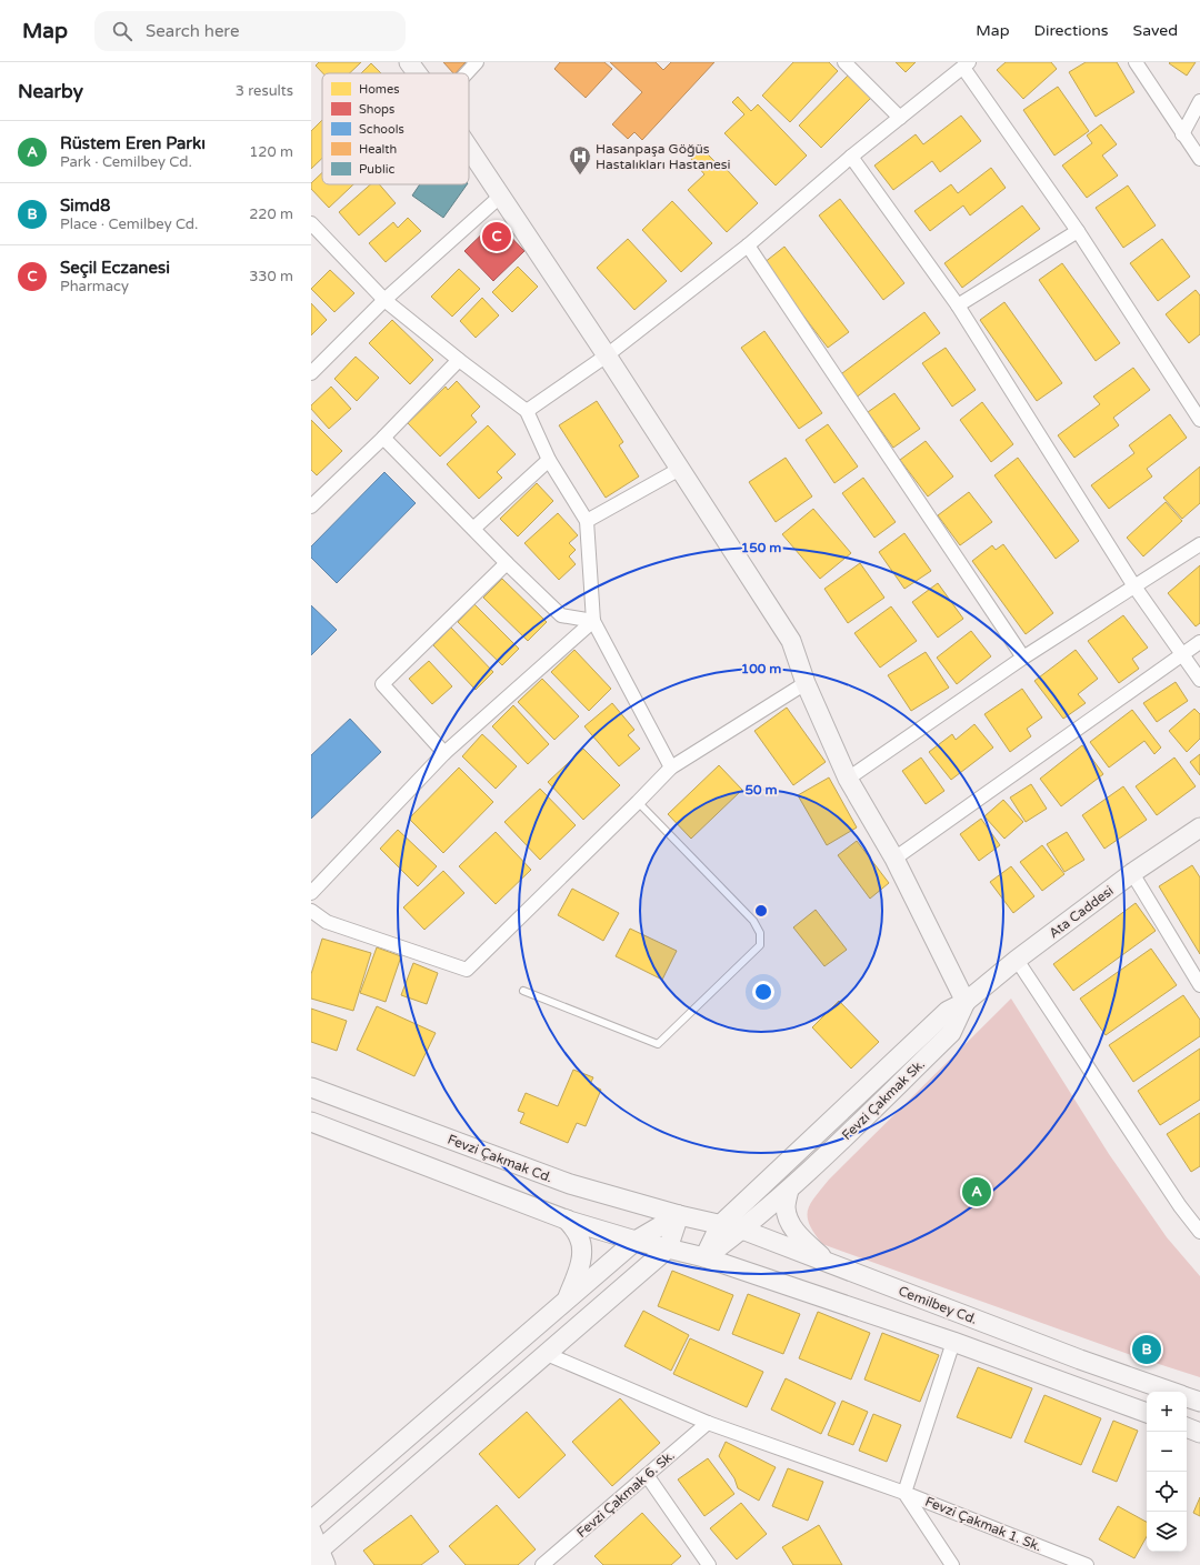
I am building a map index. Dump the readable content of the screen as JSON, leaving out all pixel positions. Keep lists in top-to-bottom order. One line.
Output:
{"streets":{"street":["Ata Caddesi","Fevzi Çakmak Sk.","Fevzi Çakmak Cd.","Cemilbey Cd.","Fevzi Çakmak 6. Sk.","Fevzi Çakmak 1. Sk."]},"crossings":[["Ata Caddesi","Fevzi Çakmak Sk."],["Fevzi Çakmak Sk.","Cemilbey Cd."],["Fevzi Çakmak Cd.","Cemilbey Cd."],["Fevzi Çakmak 6. Sk.","Fevzi Çakmak 1. Sk."]],"places":{"hospital":["Hasanpaşa Göğüs Hastalıkları Hastanesi"]},"legend":["Homes","Shops","Schools","Health","Public"],"page":{"header":"Map","search":"Search here","nav":["Map","Directions","Saved"],"heading":["Nearby","3 results"],"list":[{"mark":"A","name":"Rüstem Eren Parkı","note":"Park · Cemilbey Cd.","value":"120 m"},{"mark":"B","name":"Simd8","note":"Place · Cemilbey Cd.","value":"220 m"},{"mark":"C","name":"Seçil Eczanesi","note":"Pharmacy","value":"330 m"}],"pins":["C","A","B"],"map_buttons":["+","−"]},"rings":["150 m","100 m","50 m"]}
